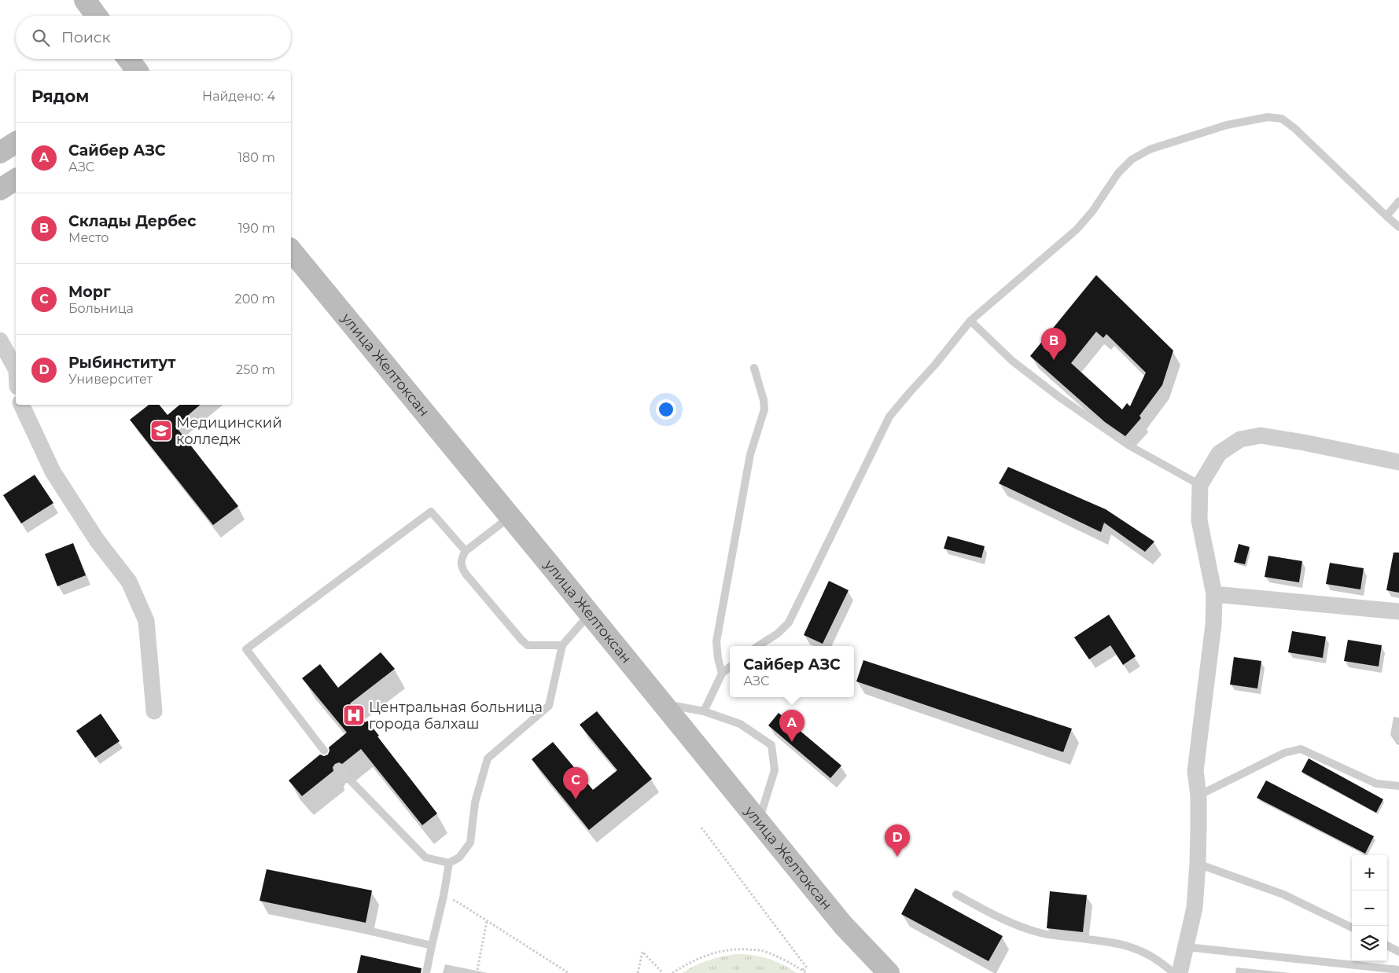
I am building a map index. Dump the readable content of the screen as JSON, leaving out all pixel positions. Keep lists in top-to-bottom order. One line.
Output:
{"streets":{"main road":["улица Желтоксан"]},"places":{"school or university":["Медицинский колледж"],"hospital":["Центральная больница города балхаш"]},"page":{"search":"Поиск","heading":["Рядом","Найдено: 4"],"list":[{"mark":"A","name":"Сайбер АЗС","note":"АЗС","value":"180 m"},{"mark":"B","name":"Склады Дербес","note":"Место","value":"190 m"},{"mark":"C","name":"Морг","note":"Больница","value":"200 m"},{"mark":"D","name":"Рыбинститут","note":"Университет","value":"250 m"}],"pins":["B","A","C","D"],"popup":["Сайбер АЗС","АЗС"],"map_buttons":["+","−"]}}
